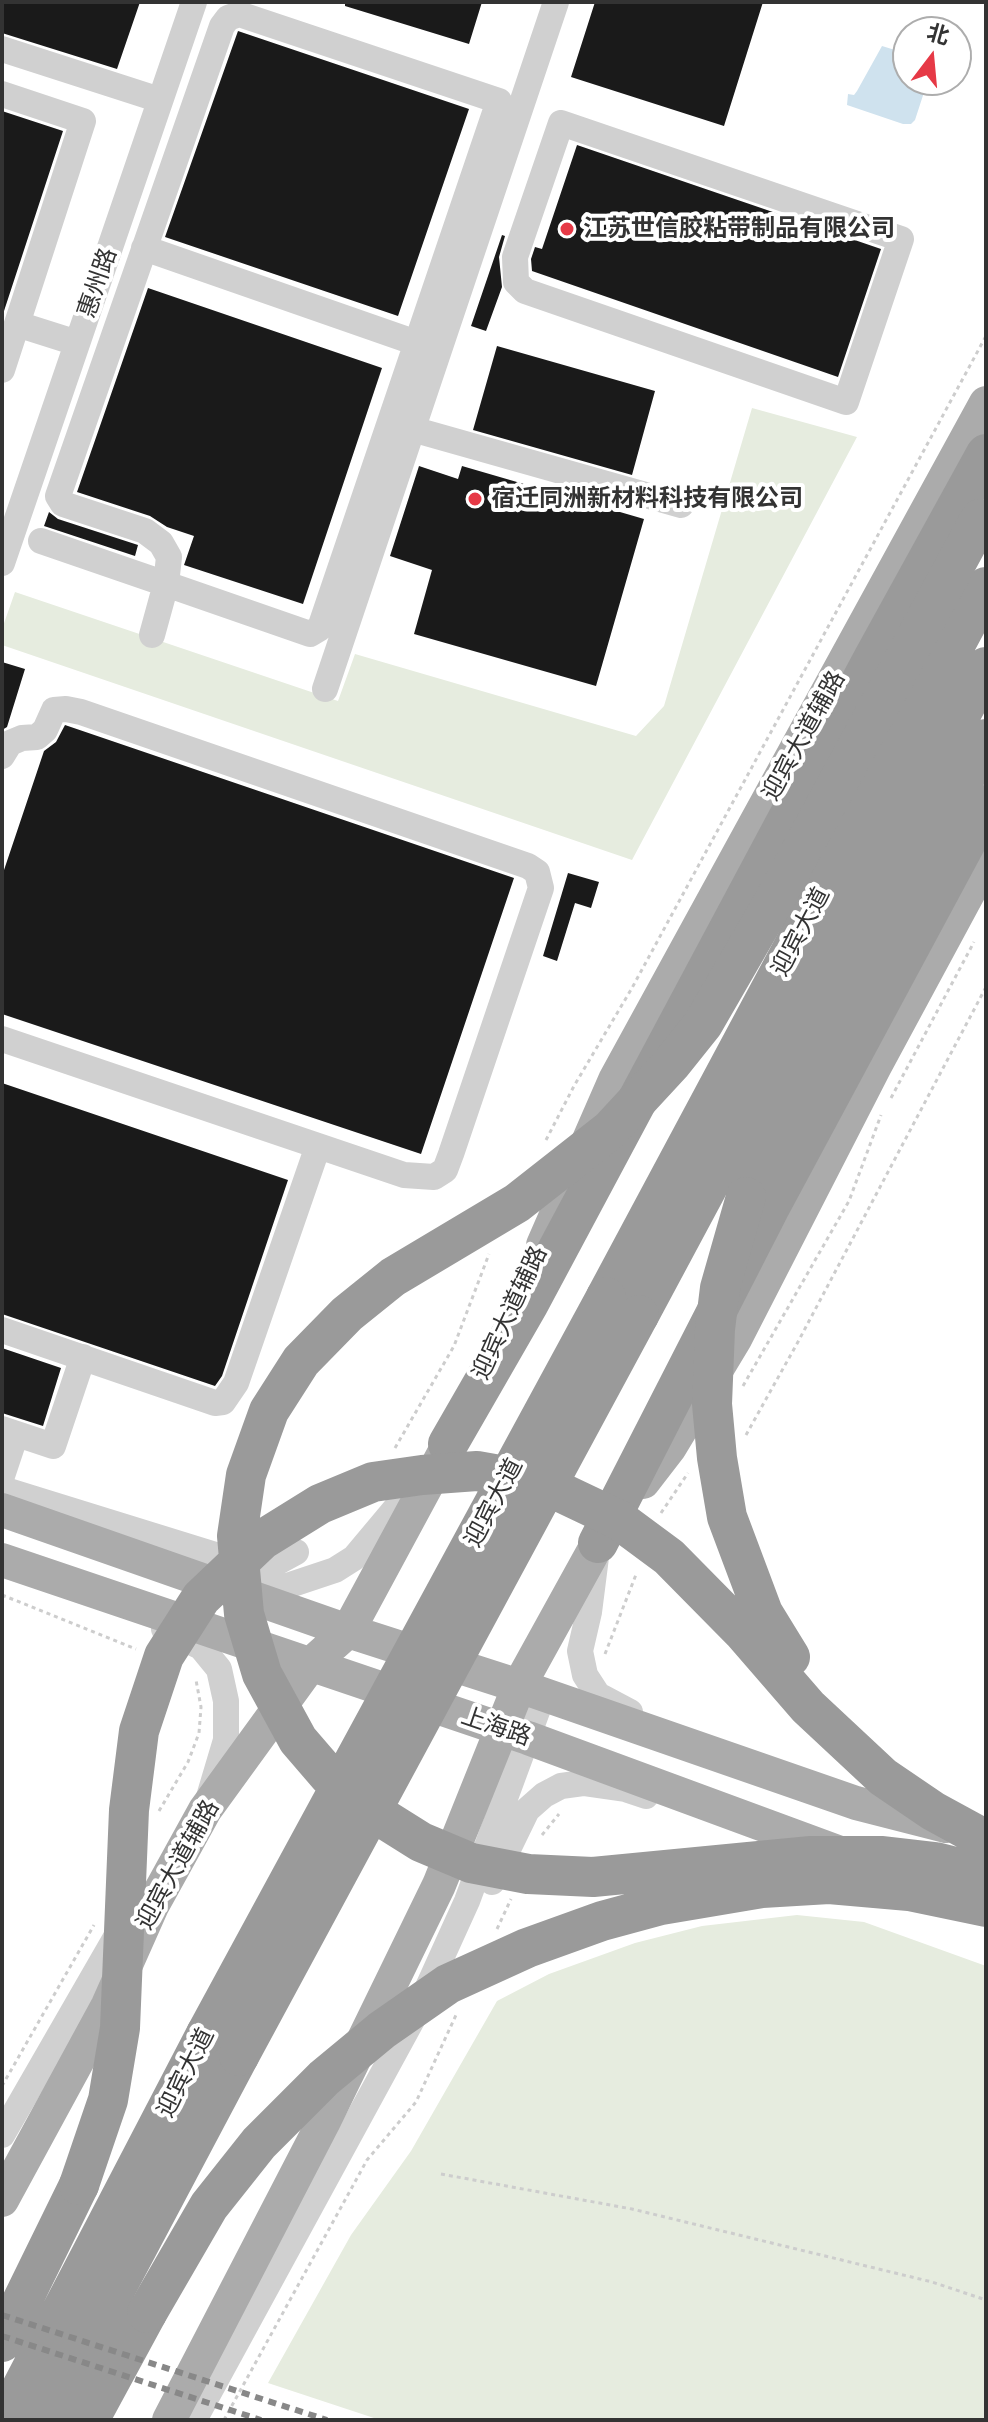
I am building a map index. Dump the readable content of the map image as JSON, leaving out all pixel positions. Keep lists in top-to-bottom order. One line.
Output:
{"streets":{"highway":["迎宾大道"],"main road":["迎宾大道辅路","上海路"],"street":["惠州路"]},"crossings":[["迎宾大道辅路","上海路"]],"places":["江苏世信胶粘带制品有限公司","宿迁同洲新材料科技有限公司"],"north":"top"}
